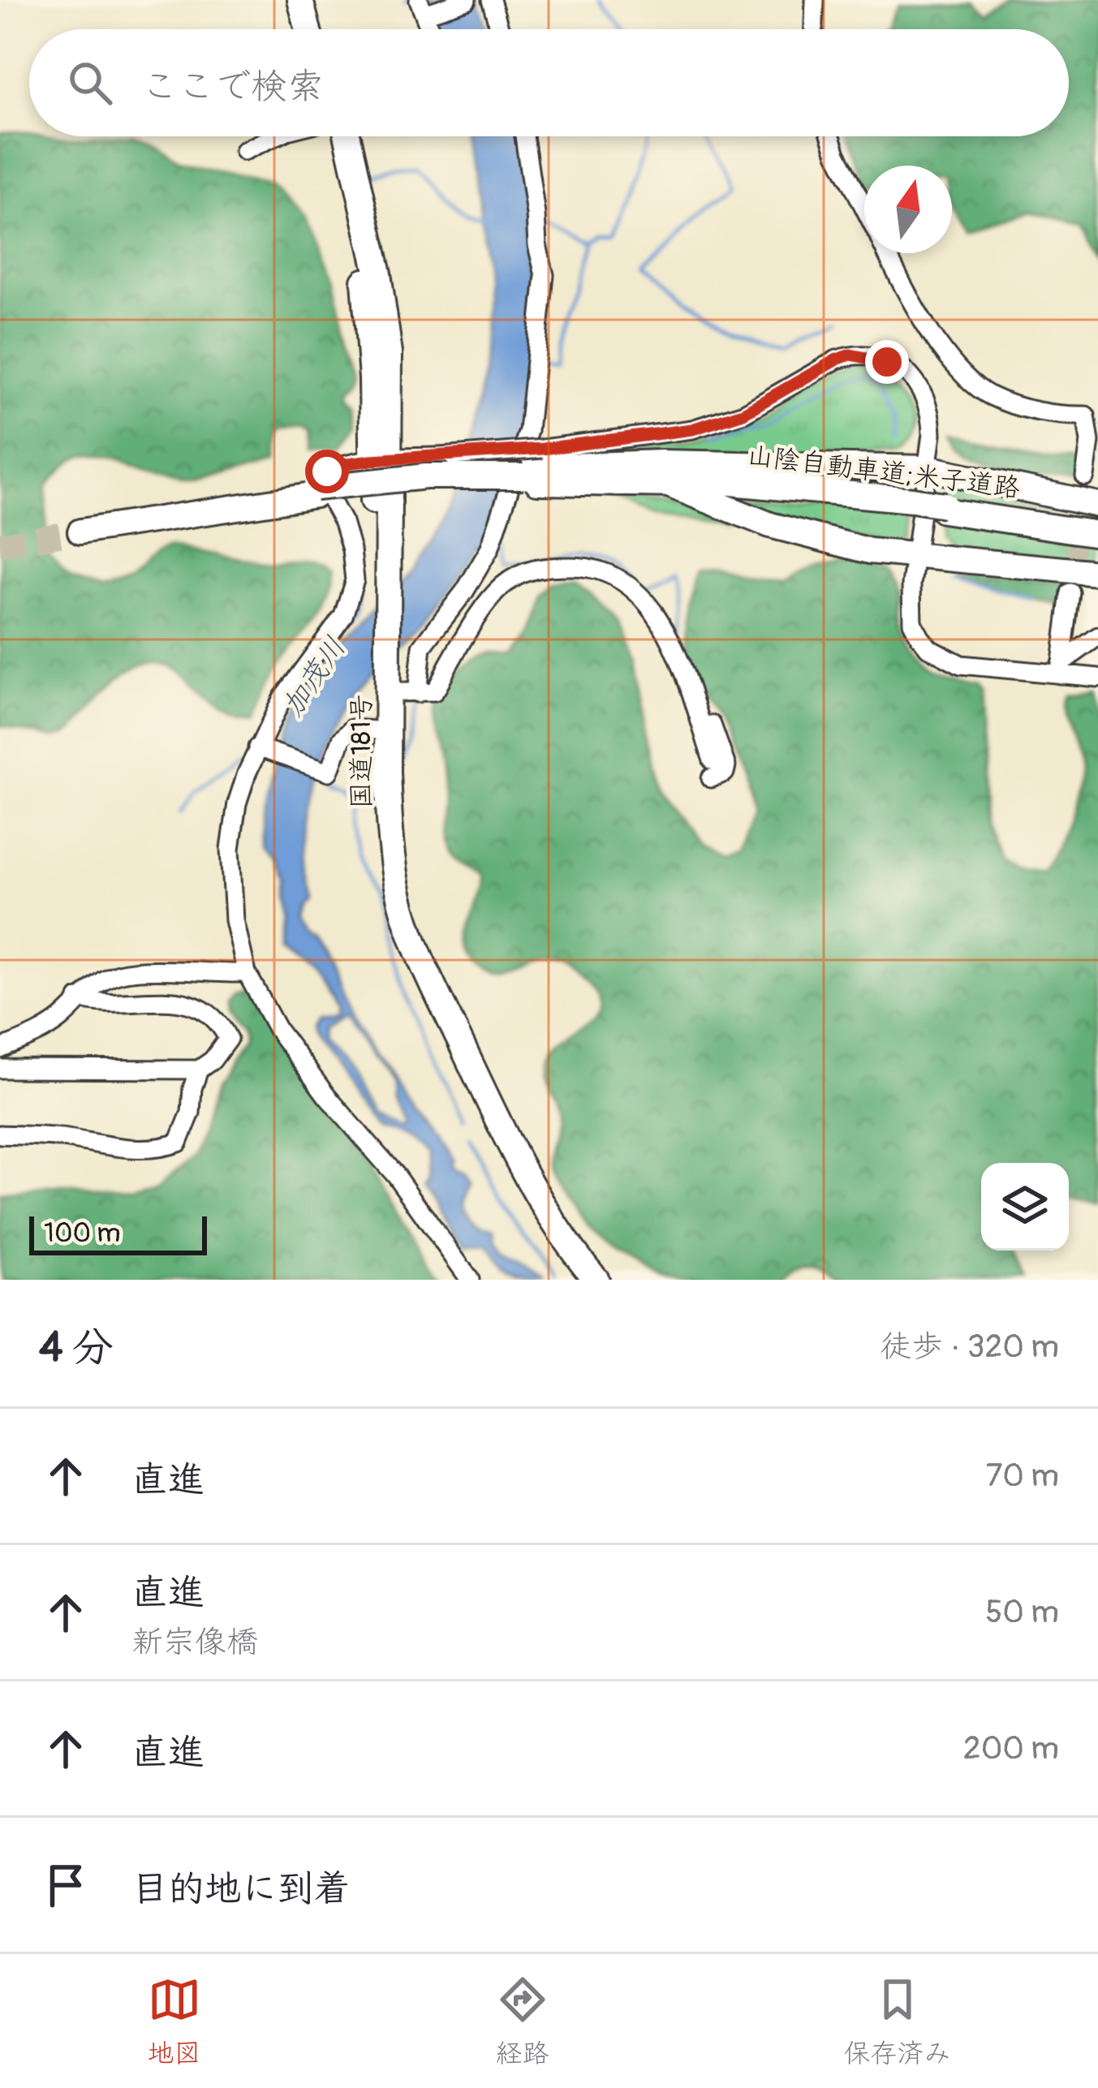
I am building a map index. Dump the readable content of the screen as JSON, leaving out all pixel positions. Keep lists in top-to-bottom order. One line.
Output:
{"streets":{"highway":["山陰自動車道;米子道路","国道181号"]},"water":["加茂川"],"scale_bar":"100 m","north":"top","page":{"search":"ここで検索","scale":"100 m","heading":["4 分","徒歩 · 320 m"],"list":[["直進","70 m"],["直進","新宗像橋","50 m"],["直進","200 m"],"目的地に到着"],"nav":["地図","経路","保存済み"]}}
